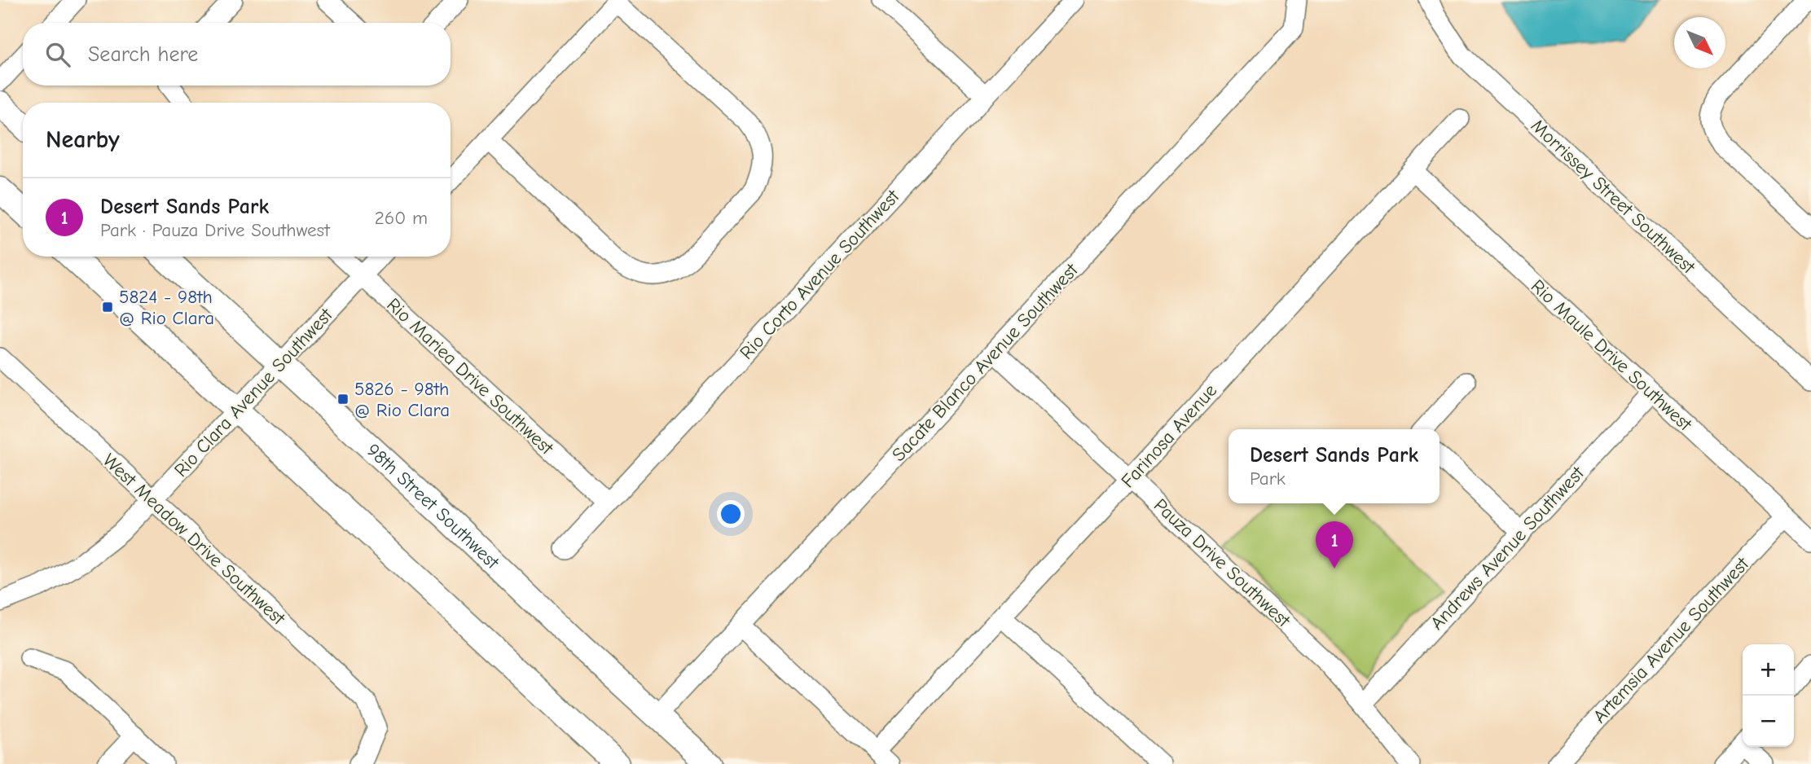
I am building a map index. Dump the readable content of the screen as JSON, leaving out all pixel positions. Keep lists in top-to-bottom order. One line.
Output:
{"streets":{"main road":["98th Street Southwest"],"street":["Morrissey Street Southwest","Rio Corto Avenue Southwest","Rio Maule Drive Southwest","Sacate Blanco Avenue Southwest","Rio Mariea Drive Southwest","Rio Clara Avenue Southwest","Farinosa Avenue","West Meadow Drive Southwest","Andrews Avenue Southwest","Pauza Drive Southwest","Artemsia Avenue Southwest"]},"crossings":[["Rio Corto Avenue Southwest","Rio Mariea Drive Southwest"],["Rio Maule Drive Southwest","Farinosa Avenue"],["Rio Maule Drive Southwest","Andrews Avenue Southwest"],["Rio Maule Drive Southwest","Artemsia Avenue Southwest"],["Sacate Blanco Avenue Southwest","98th Street Southwest"],["Sacate Blanco Avenue Southwest","Pauza Drive Southwest"],["Rio Mariea Drive Southwest","Rio Clara Avenue Southwest"],["Rio Clara Avenue Southwest","98th Street Southwest"],["Rio Clara Avenue Southwest","West Meadow Drive Southwest"],["Farinosa Avenue","Pauza Drive Southwest"],["Andrews Avenue Southwest","Pauza Drive Southwest"]],"places":{"transit":["5824 - 98th @ Rio Clara","5826 - 98th @ Rio Clara"]},"north":"bottom right","page":{"search":"Search here","heading":"Nearby","list":[{"mark":"1","name":"Desert Sands Park","note":"Park · Pauza Drive Southwest","value":"260 m"}],"popup":["Desert Sands Park","Park"],"pins":"1","map_buttons":["+","−"]}}
